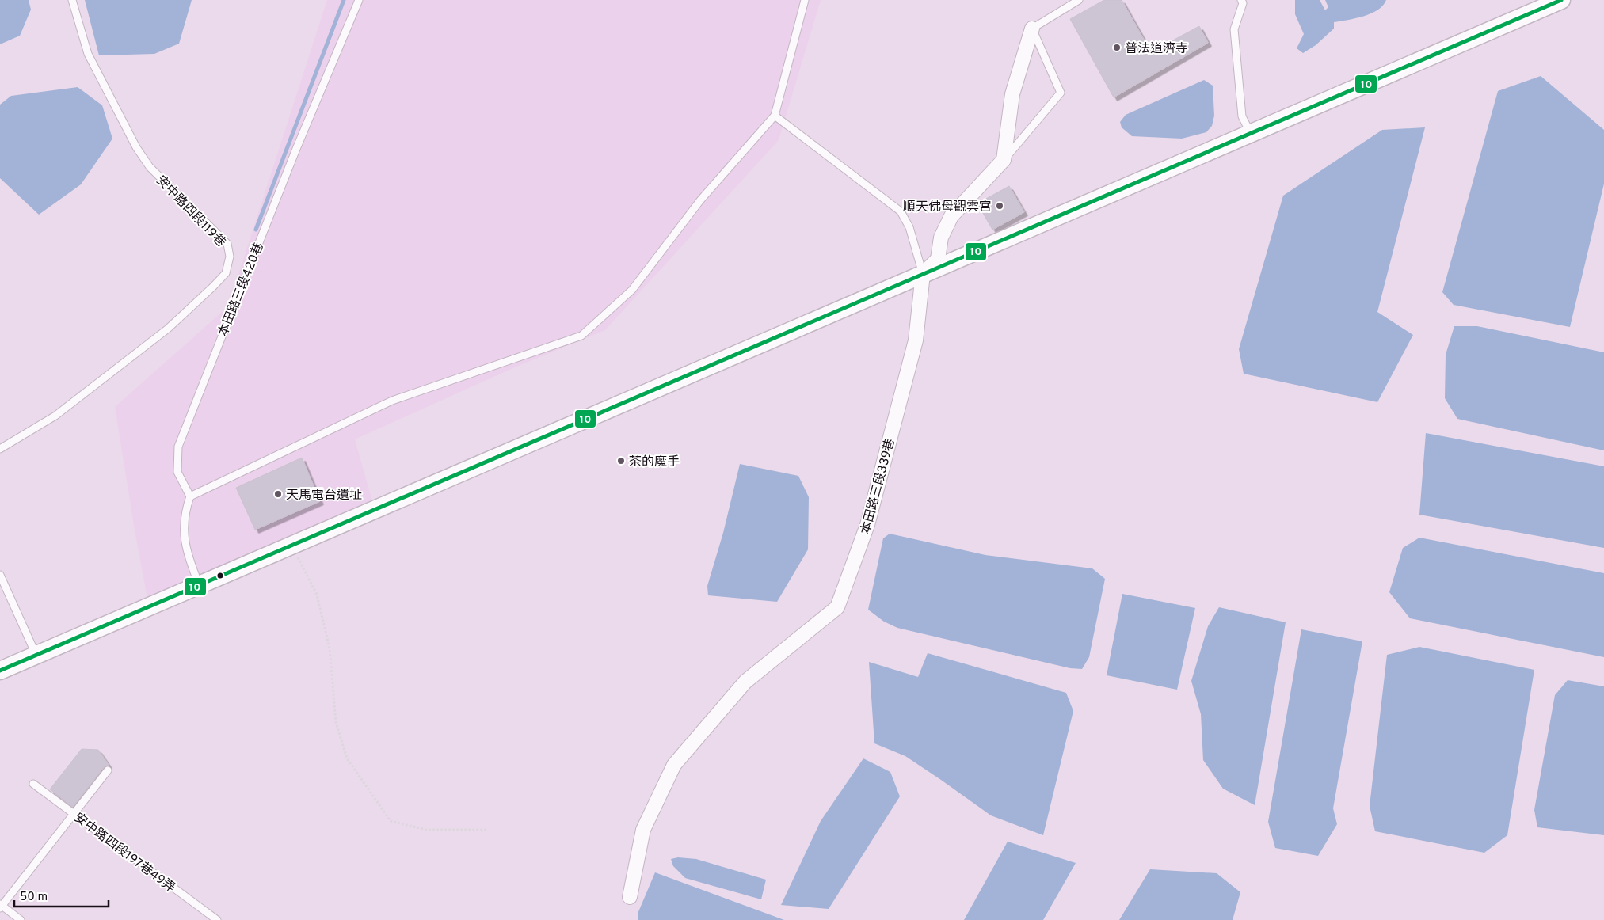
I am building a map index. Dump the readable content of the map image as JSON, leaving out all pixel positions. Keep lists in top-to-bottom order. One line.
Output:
{"streets":{"street":["本田路三段339巷"],"lane":["安中路四段119巷","本田路三段420巷","安中路四段197巷49弄"]},"places":["普法道濟寺","順天佛母觀雲宮","茶的魔手","天馬電台遺址"],"lines":["transit line 10"],"scale_bar":"50 m"}
